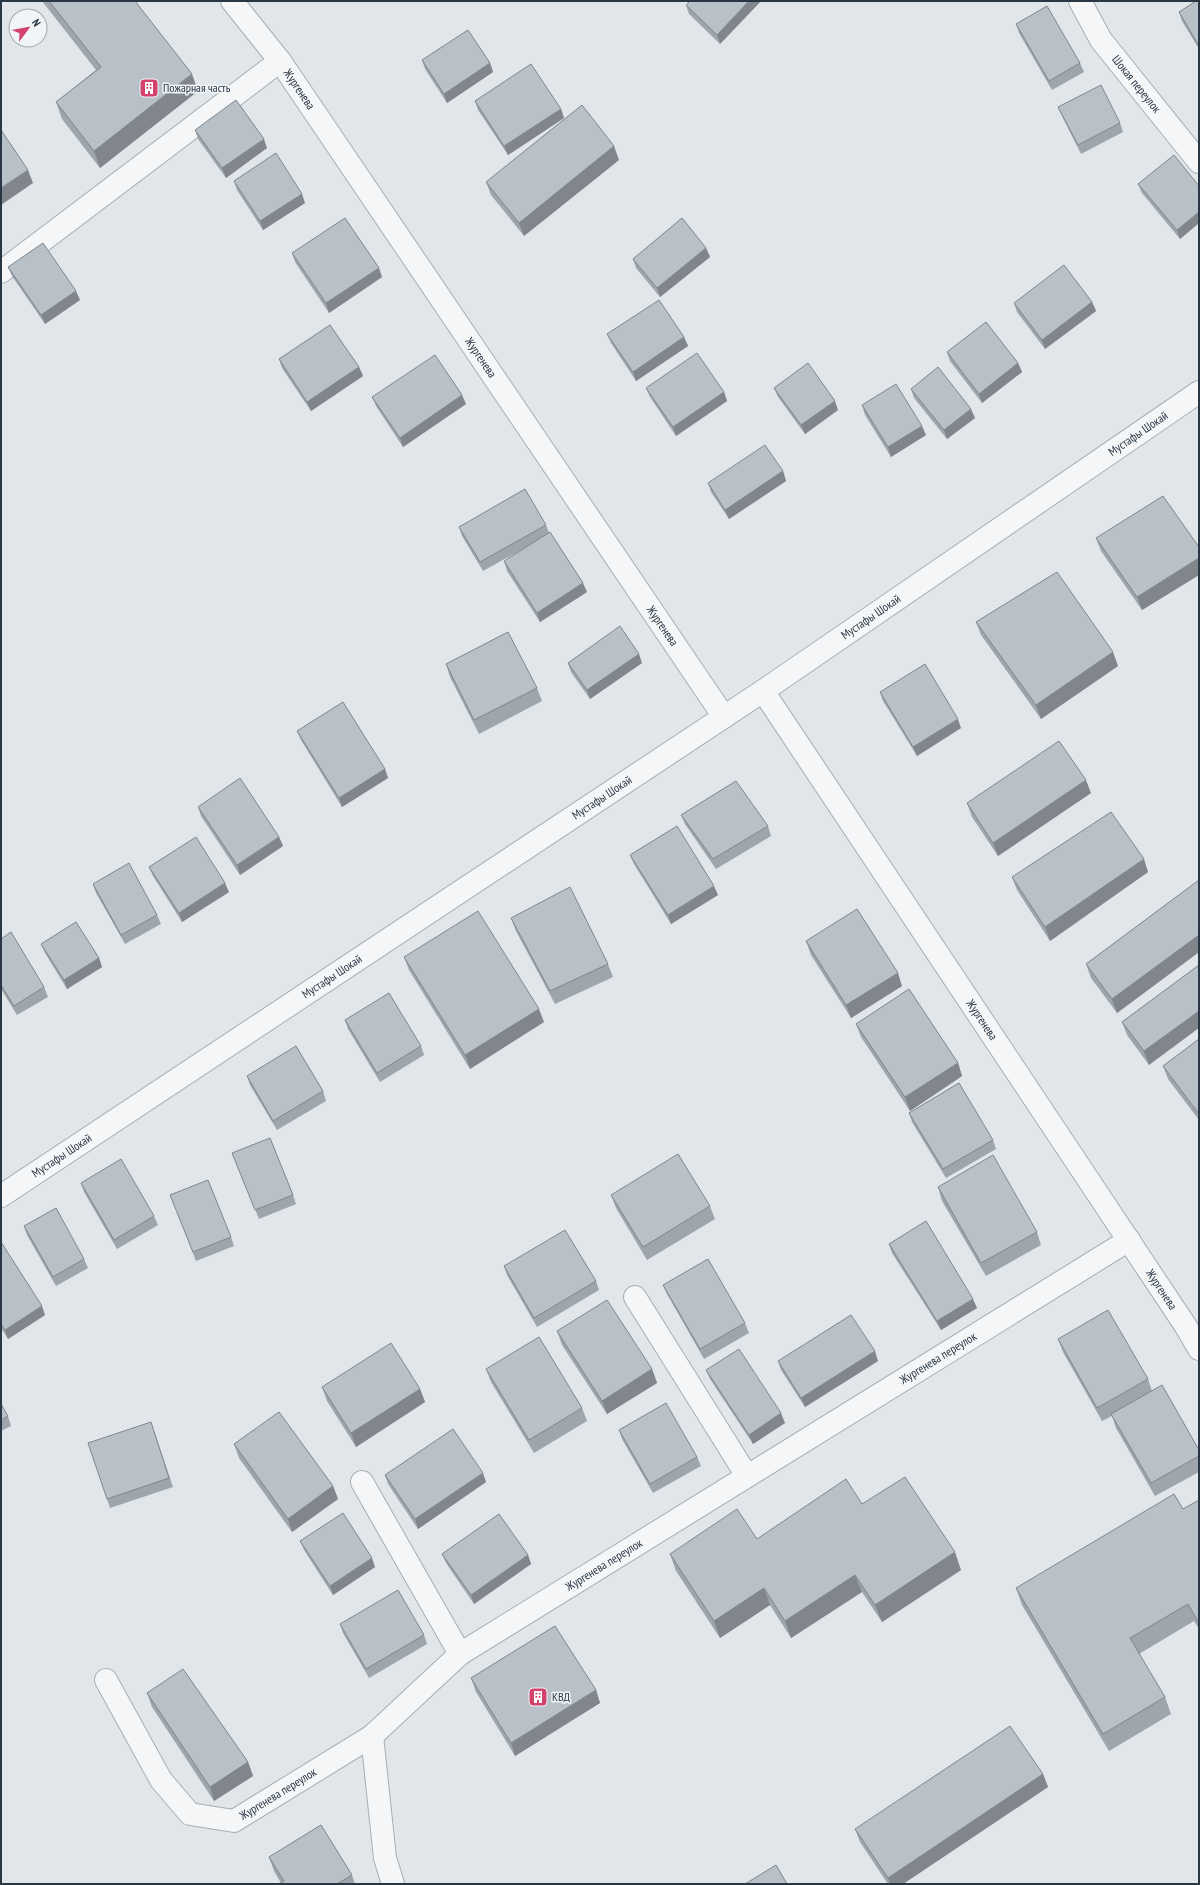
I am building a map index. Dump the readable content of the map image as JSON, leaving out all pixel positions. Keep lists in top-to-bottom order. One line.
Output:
{"streets":{"street":["Шокая переулок","Жургенева","Мустафы Шокай","Жургенева переулок"]},"crossings":[["Жургенева","Мустафы Шокай"],["Жургенева","Жургенева переулок"]],"places":{"building":["Пожарная часть","КВД"]},"north":"top right"}
